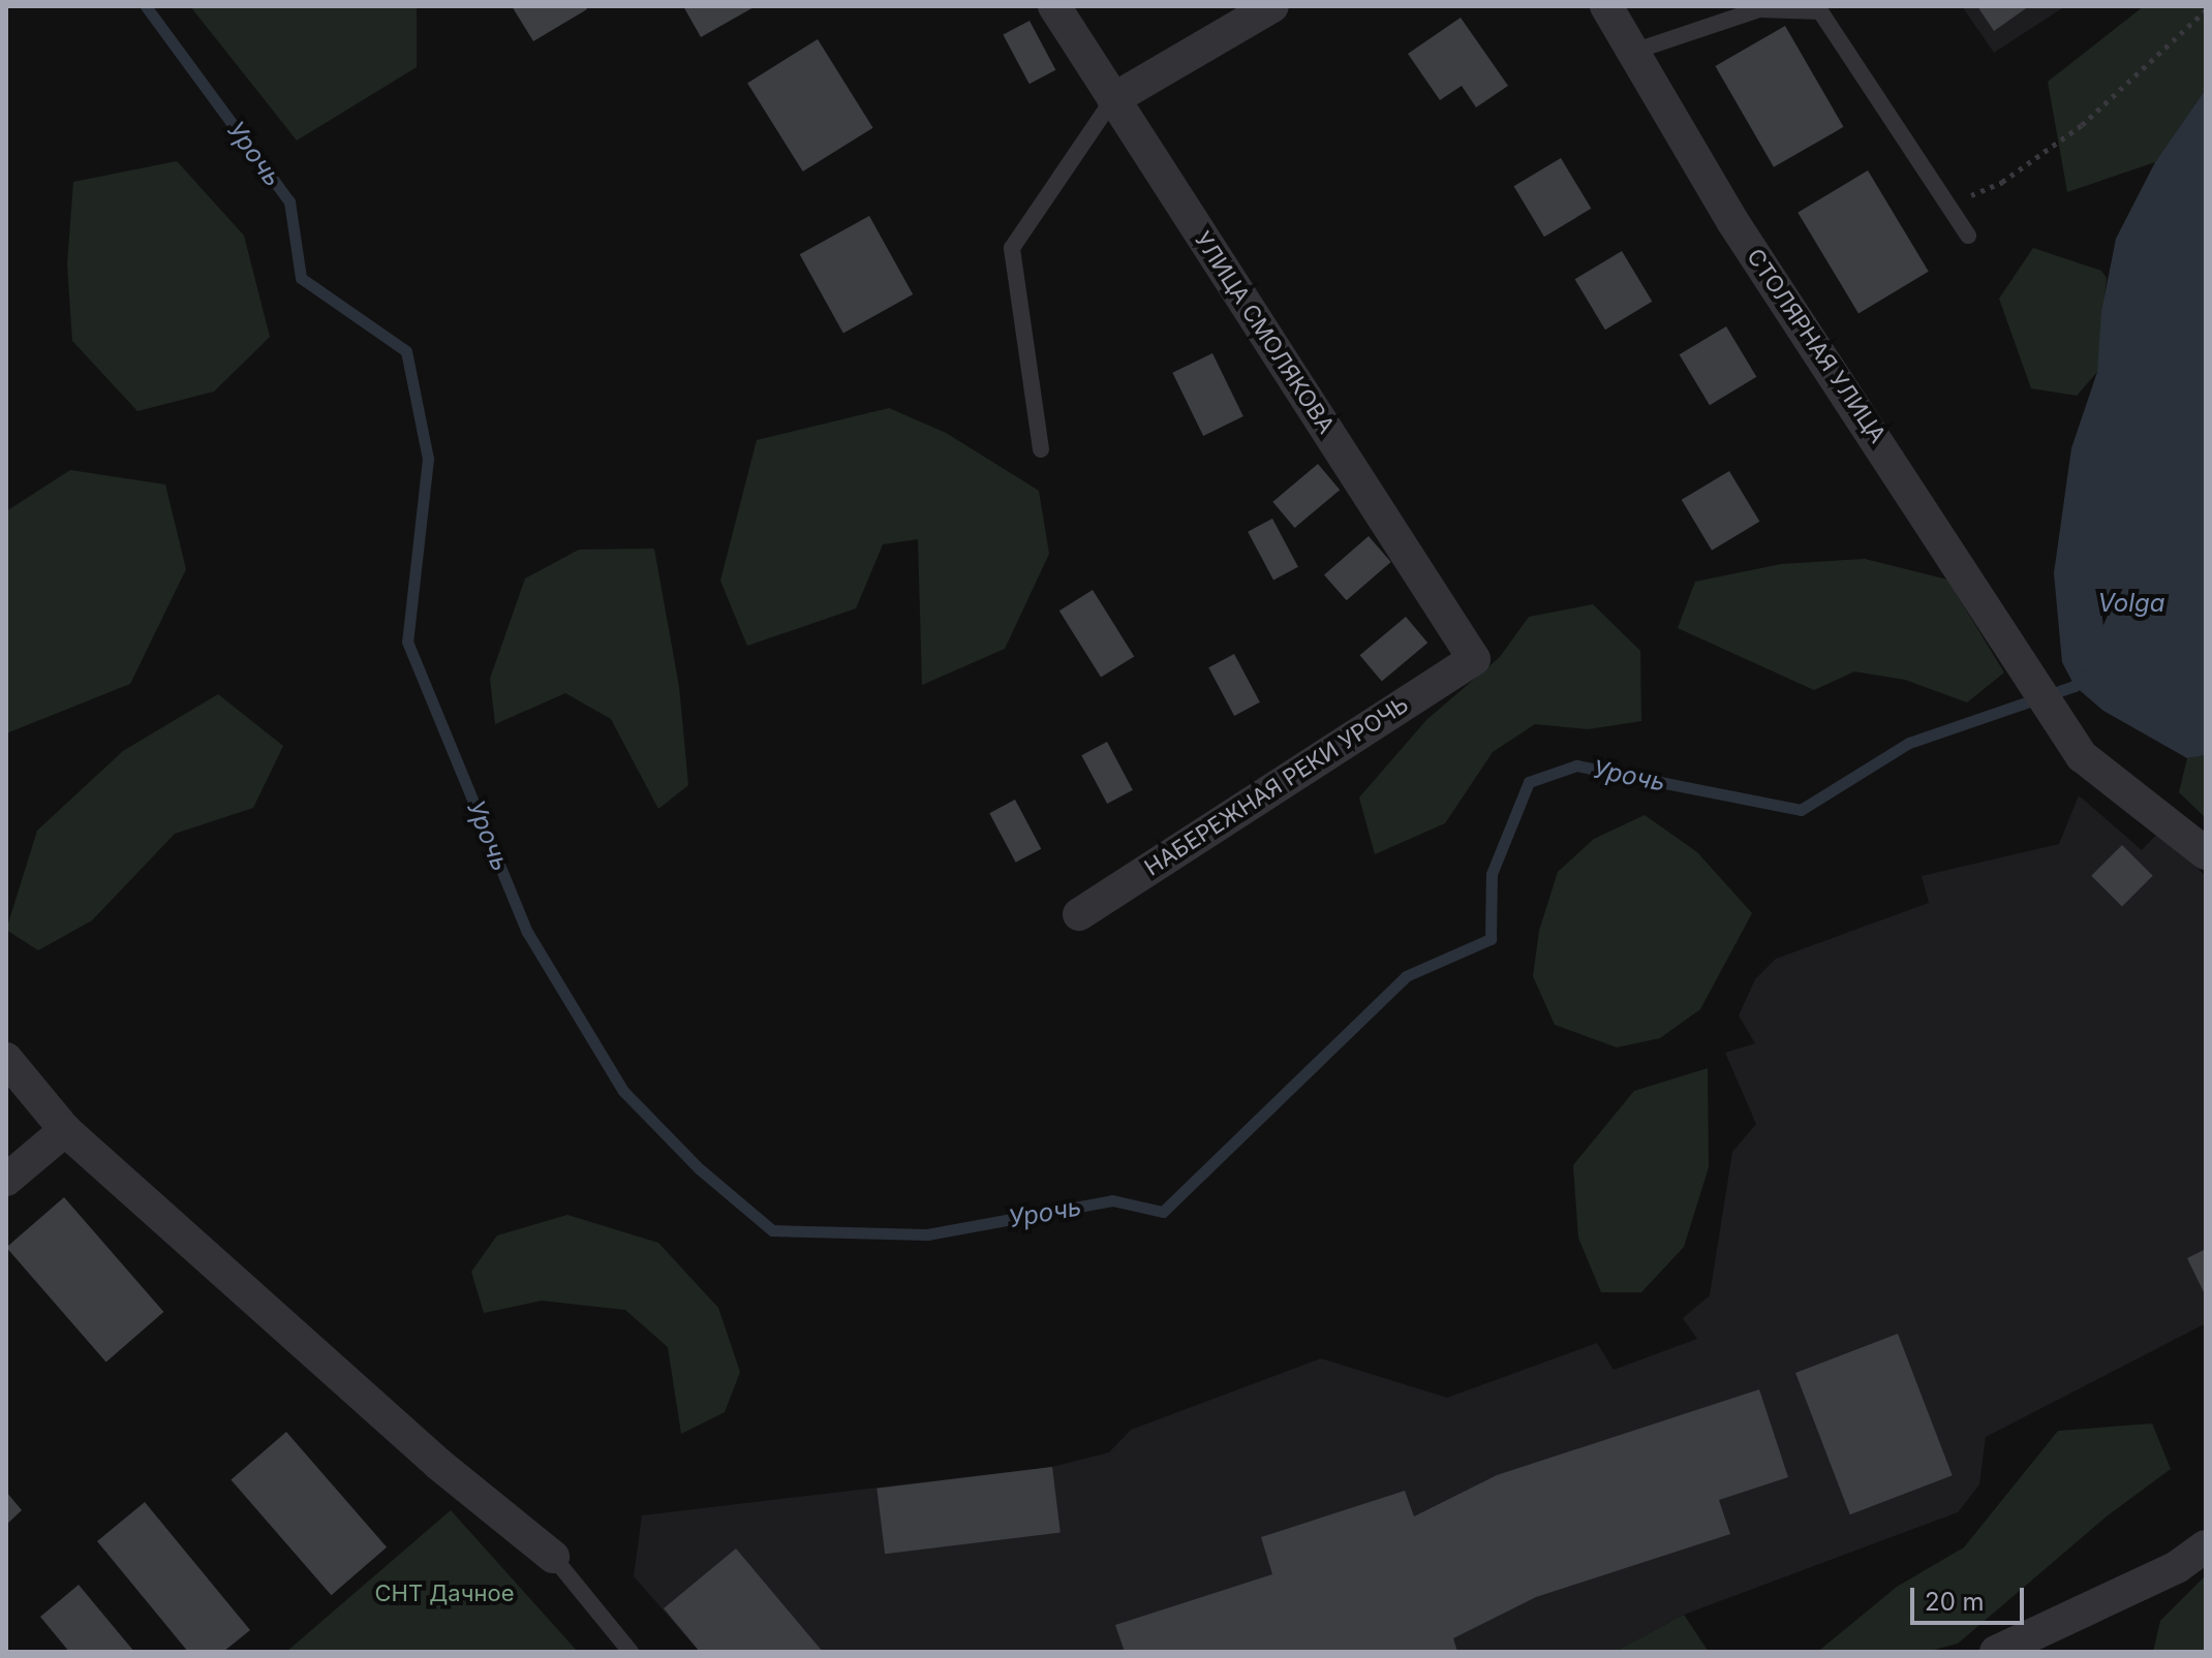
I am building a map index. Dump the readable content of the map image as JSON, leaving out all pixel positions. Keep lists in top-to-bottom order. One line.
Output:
{"streets":{"street":["УЛИЦА СМОЛЯКОВА","СТОЛЯРНАЯ УЛИЦА","НАБЕРЕЖНАЯ РЕКИ УРОЧЬ"]},"crossings":[["УЛИЦА СМОЛЯКОВА","НАБЕРЕЖНАЯ РЕКИ УРОЧЬ"]],"water":["Урочь","Volga"],"parks":["СНТ Дачное"],"scale_bar":"20 m"}
